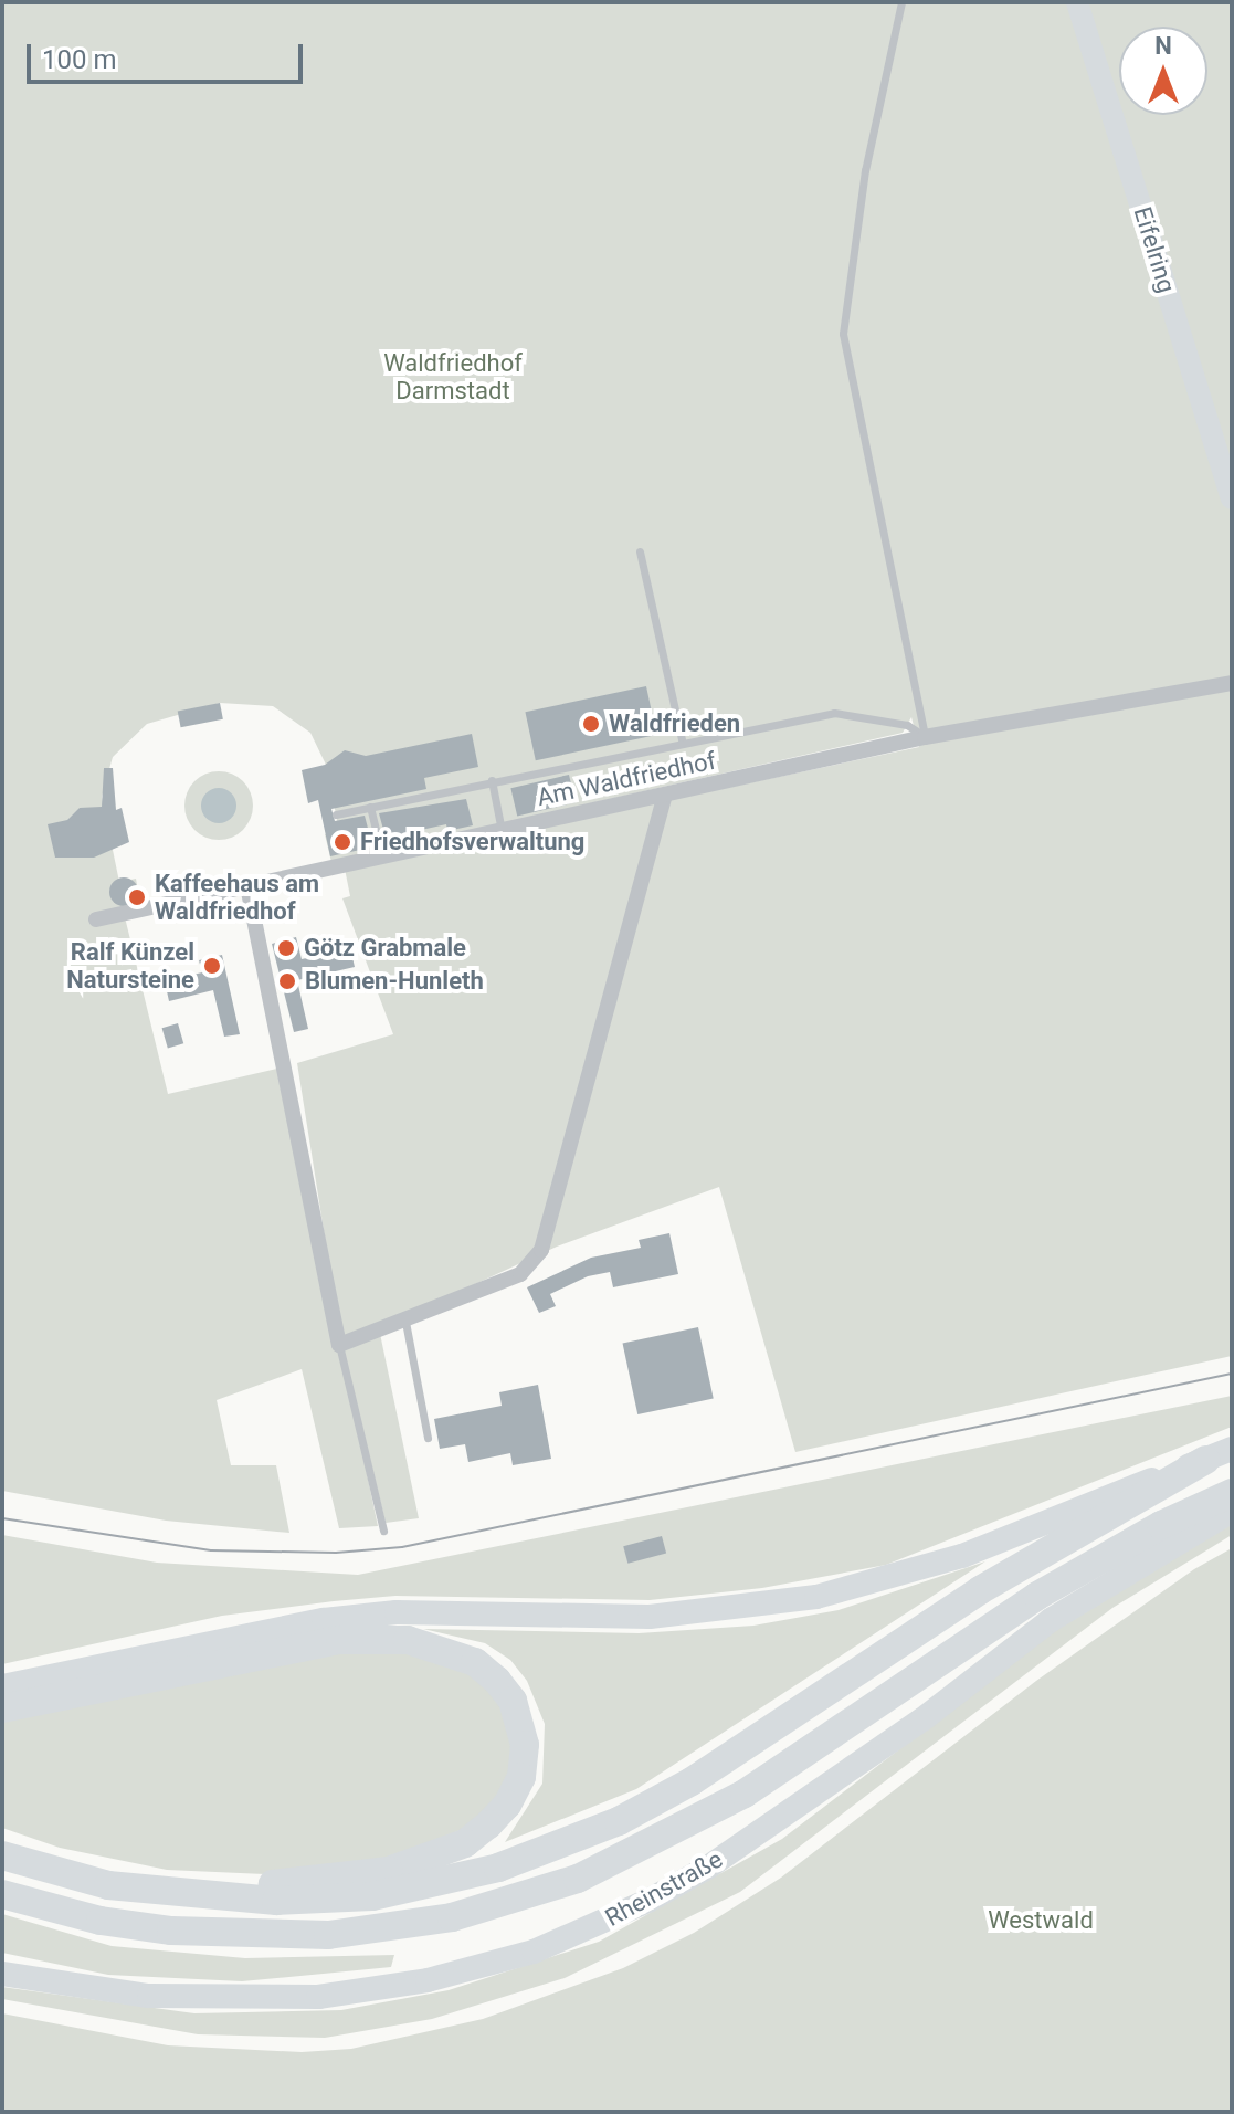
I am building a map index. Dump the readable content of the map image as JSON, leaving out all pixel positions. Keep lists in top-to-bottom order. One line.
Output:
{"streets":{"main road":["Eifelring","Rheinstraße"],"street":["Am Waldfriedhof"]},"parks":["Waldfriedhof Darmstadt","Westwald"],"places":["Waldfrieden","Friedhofsverwaltung","Kaffeehaus am Waldfriedhof","Götz Grabmale","Ralf Künzel Natursteine","Blumen-Hunleth"],"scale_bar":"100 m","north":"top"}
